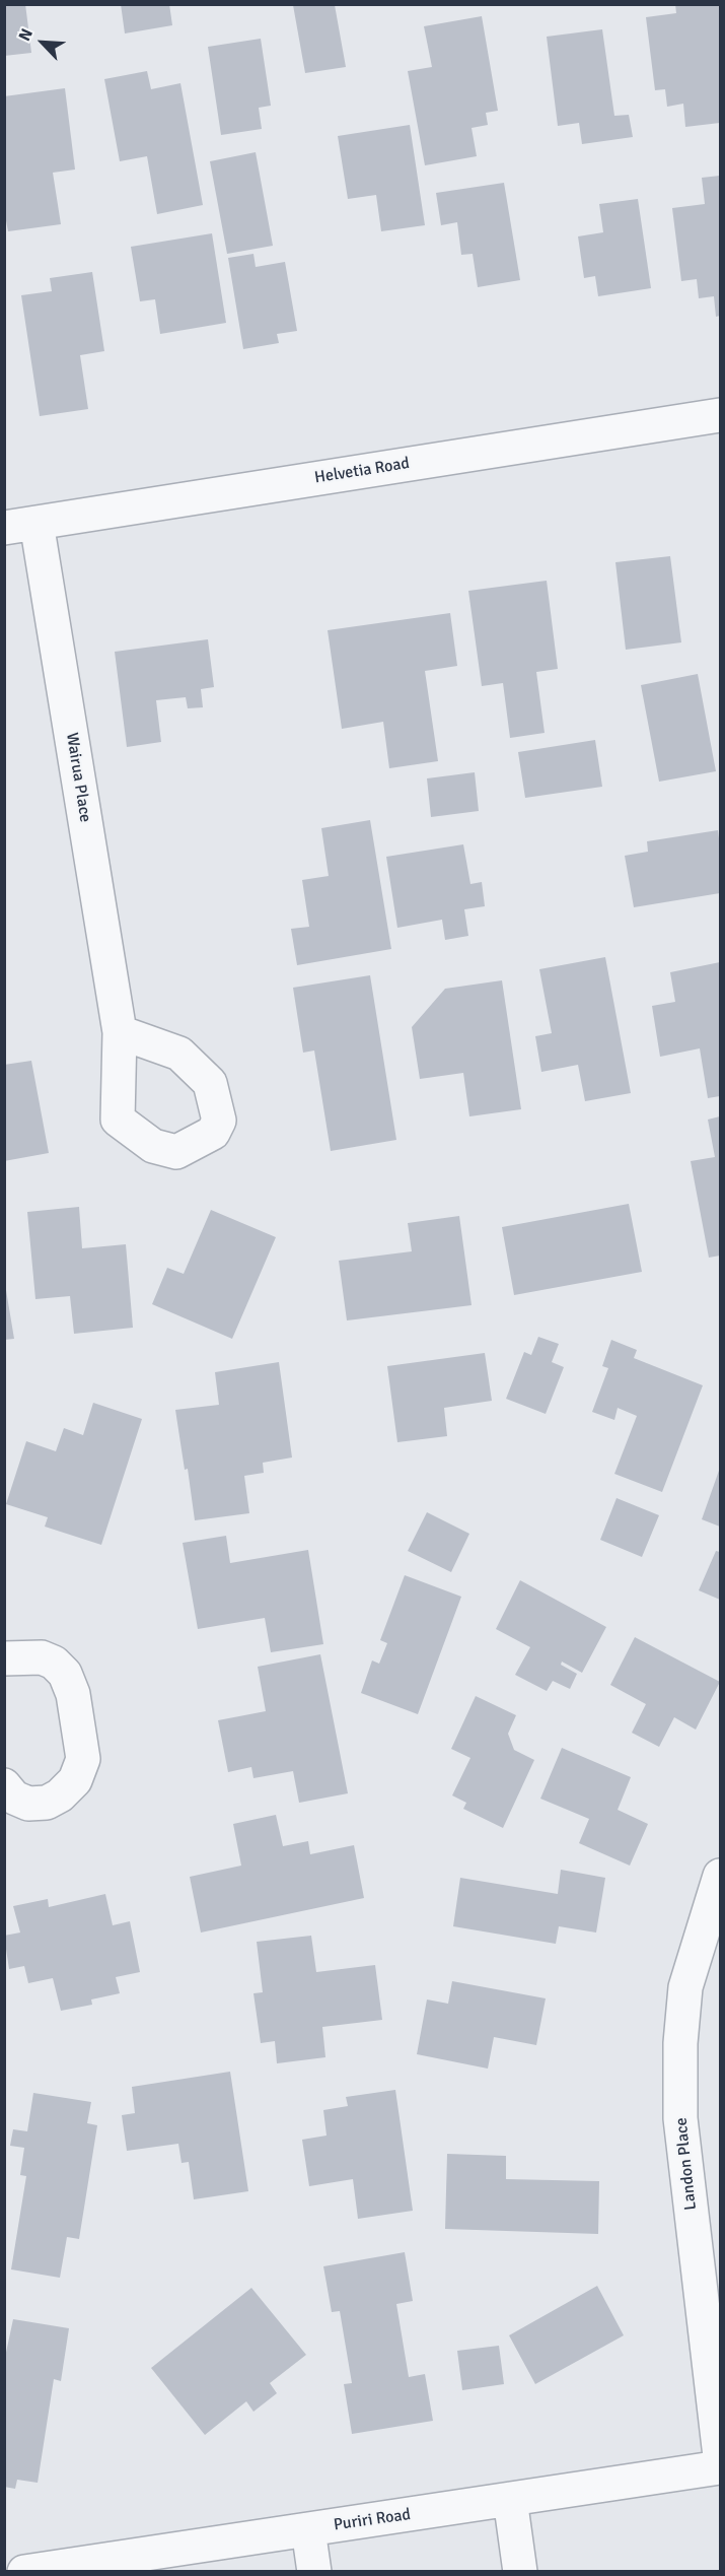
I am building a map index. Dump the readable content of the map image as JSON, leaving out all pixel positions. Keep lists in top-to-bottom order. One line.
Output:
{"streets":{"street":["Helvetia Road","Wairua Place","Landon Place","Puriri Road"]},"crossings":[["Helvetia Road","Wairua Place"]],"north":"top left"}
